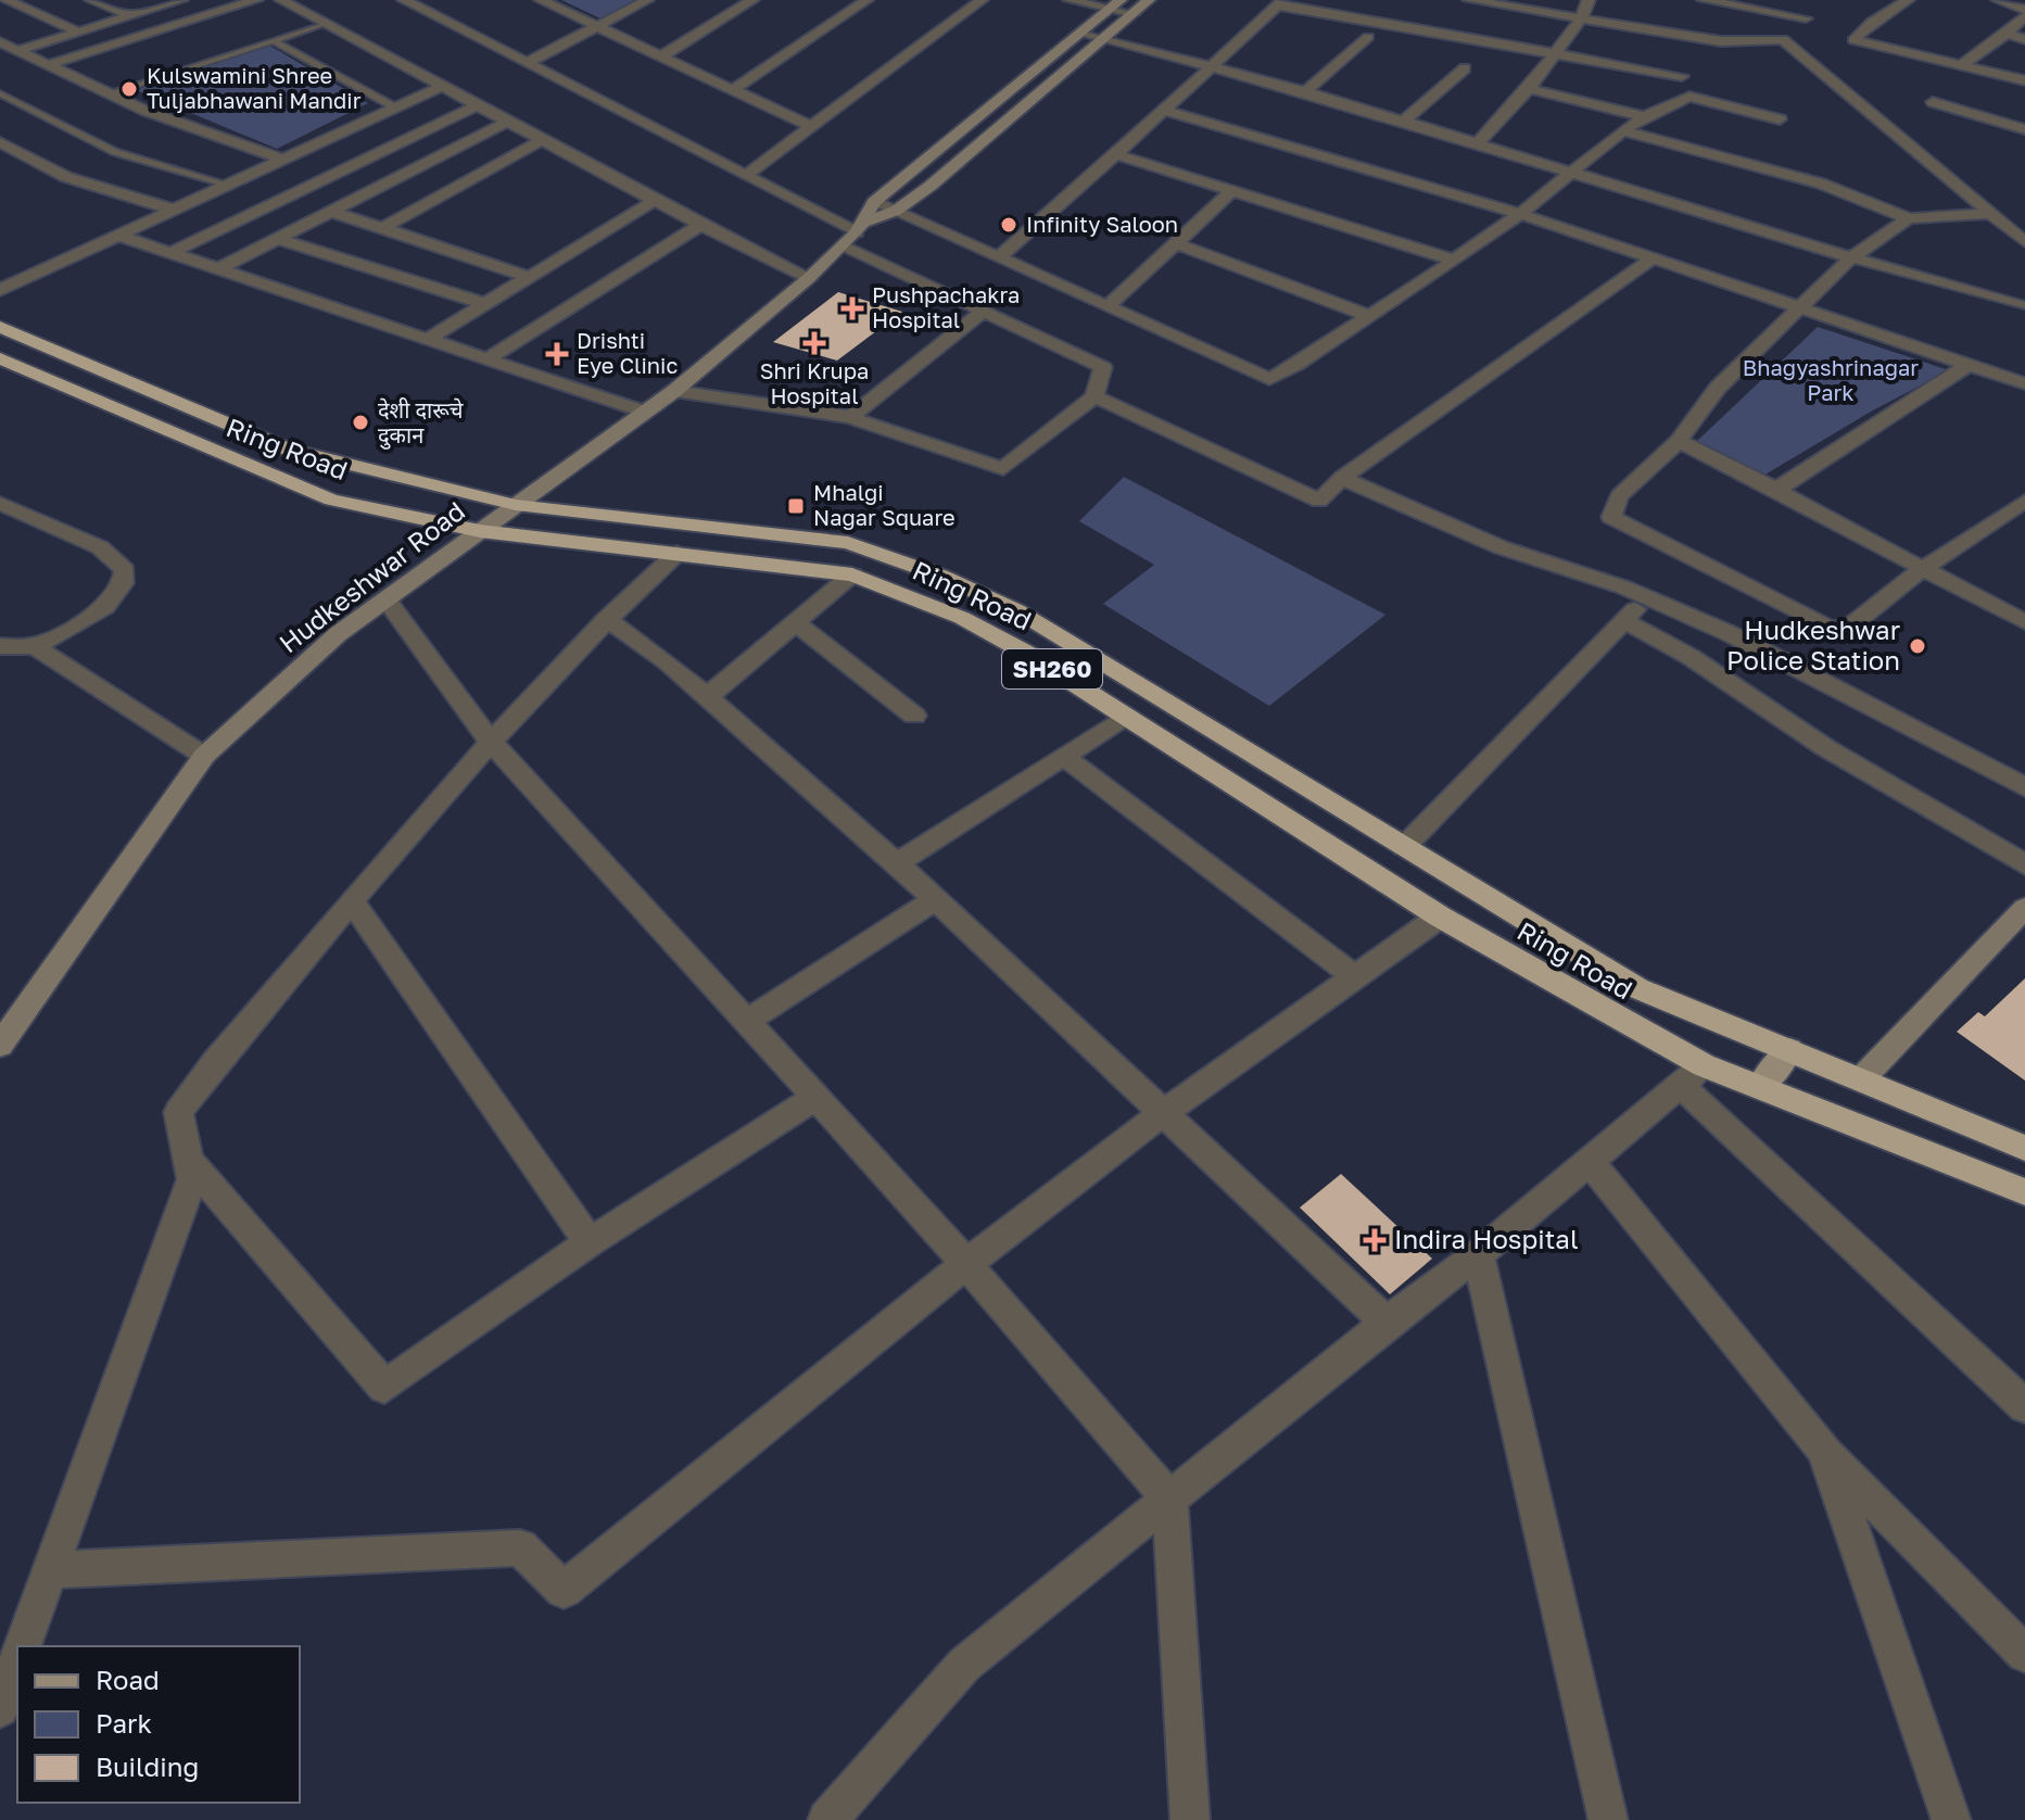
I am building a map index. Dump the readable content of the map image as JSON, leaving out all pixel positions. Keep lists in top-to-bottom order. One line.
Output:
{"streets":{"highway":["Ring Road","SH260"],"main road":["Hudkeshwar Road"]},"crossings":[["Ring Road","Hudkeshwar Road"]],"parks":["Bhagyashrinagar Park"],"places":{"other":["Kulswamini Shree Tuljabhawani Mandir","Infinity Saloon","देशी दारूचे दुकान","Hudkeshwar Police Station"],"health":["Pushpachakra Hospital","Shri Krupa Hospital","Drishti Eye Clinic","Indira Hospital"],"transit":["Mhalgi Nagar Square"]},"legend":["Road","Park","Building"]}
